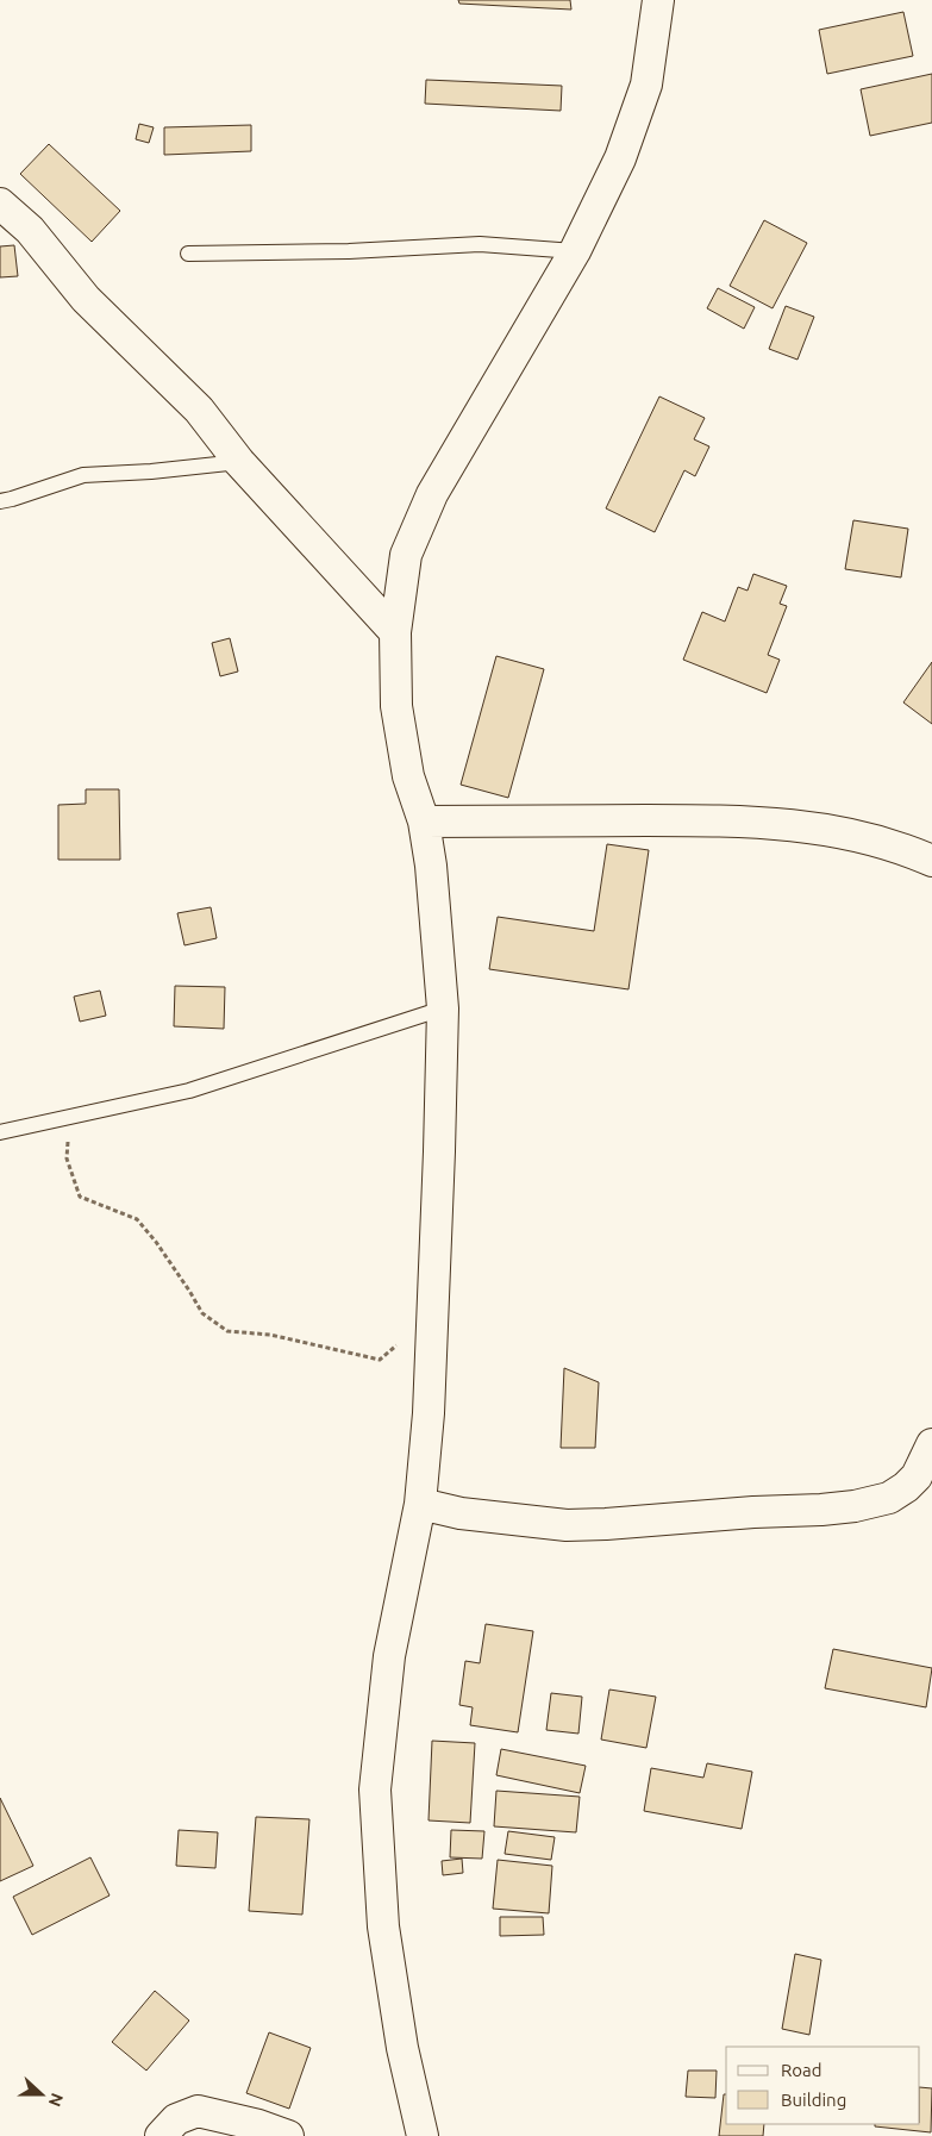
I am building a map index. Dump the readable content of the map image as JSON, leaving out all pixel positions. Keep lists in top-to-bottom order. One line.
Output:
{"legend":["Road","Building"],"north":"right"}
